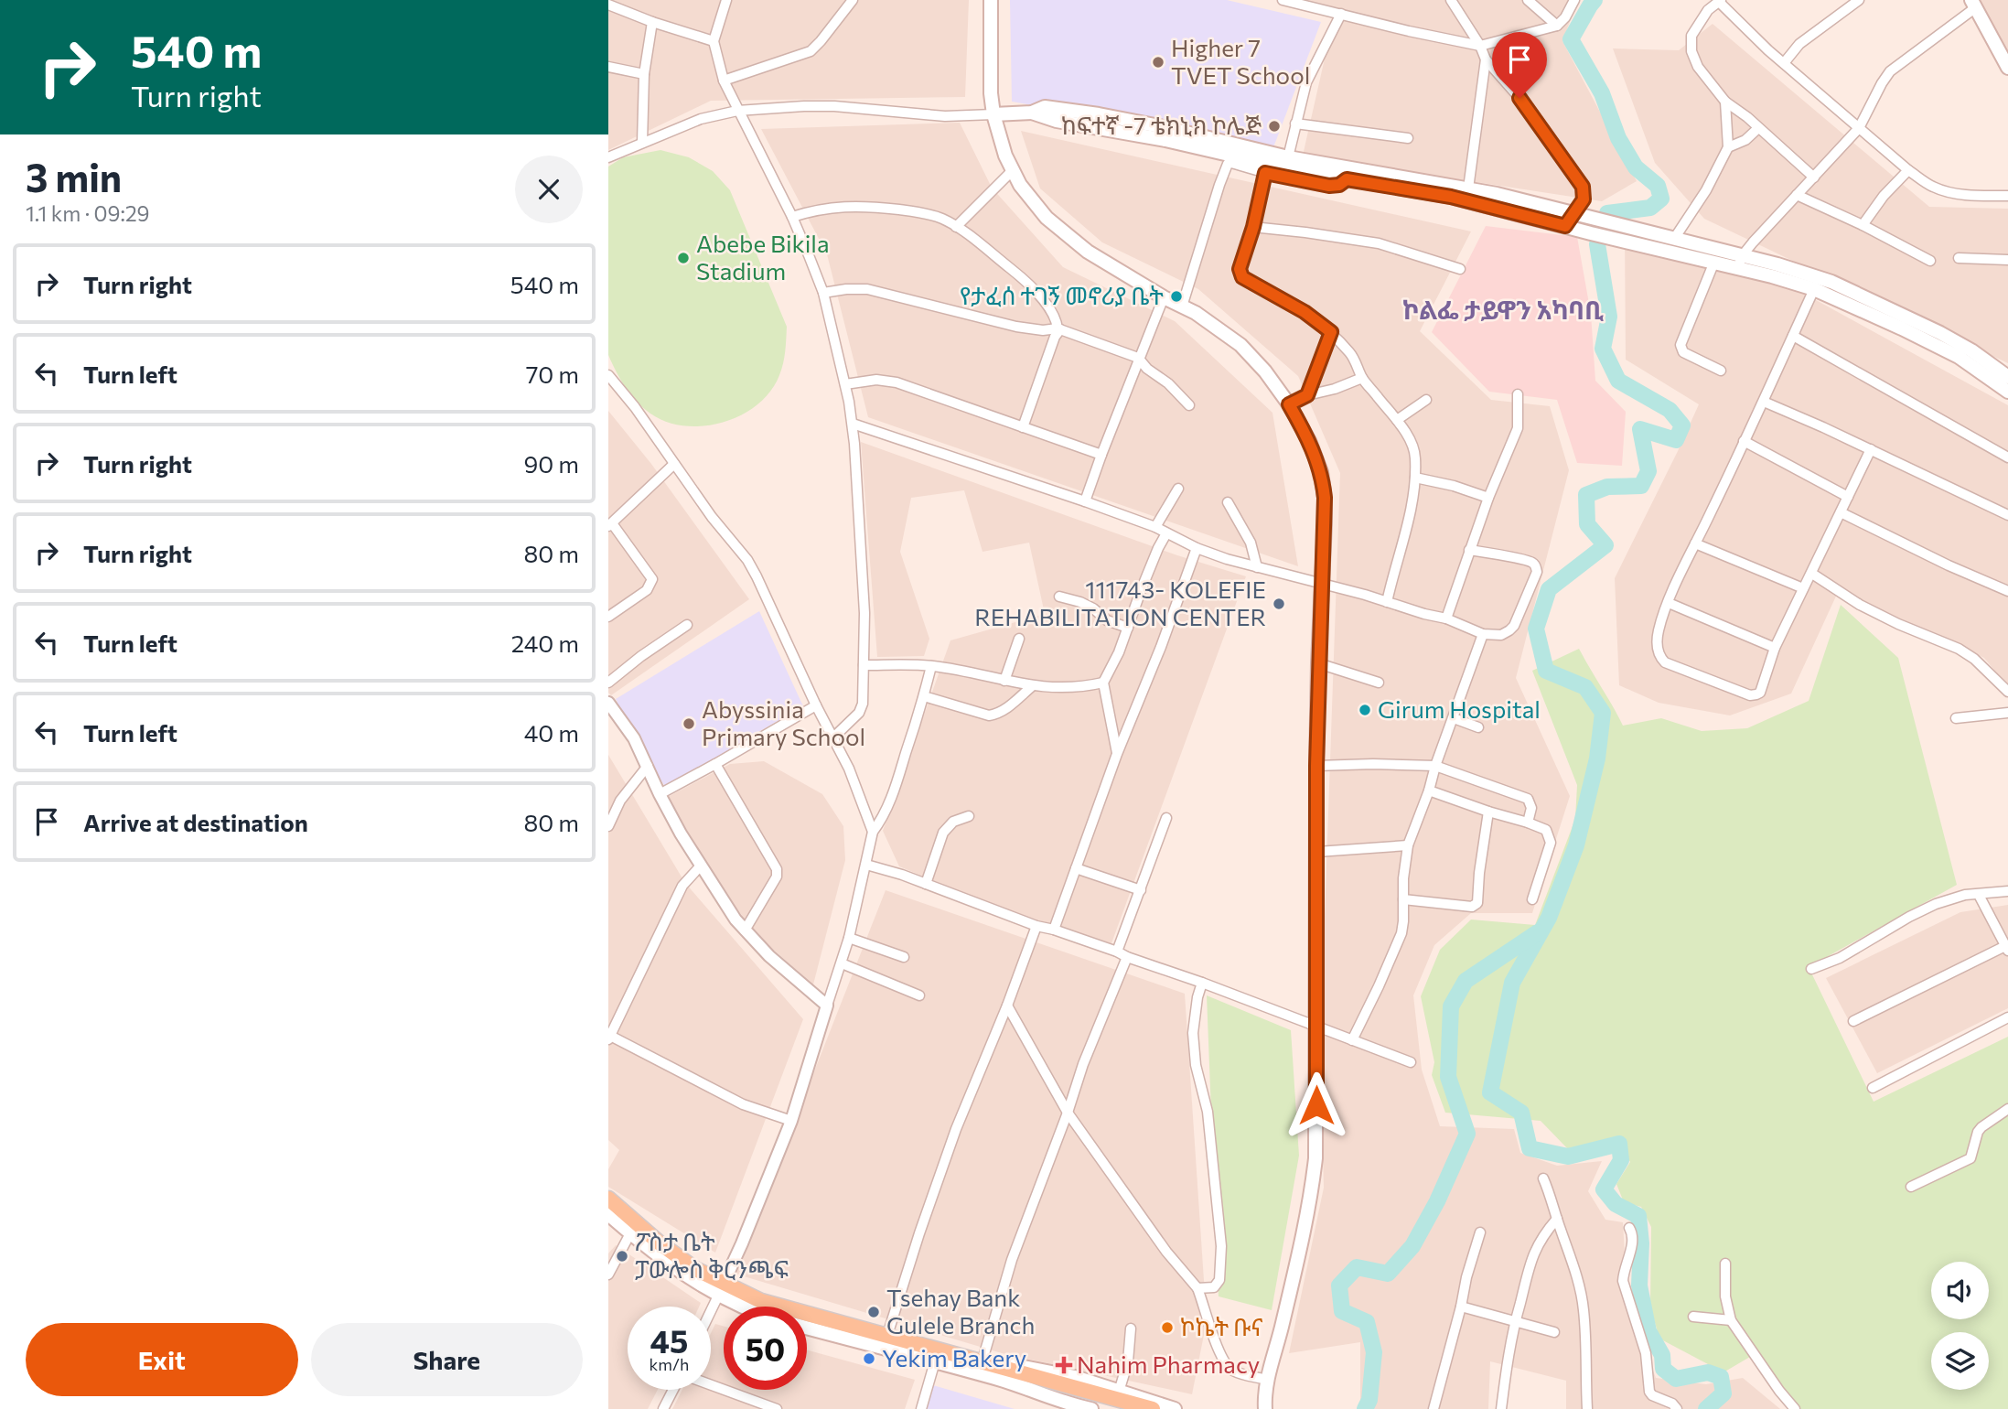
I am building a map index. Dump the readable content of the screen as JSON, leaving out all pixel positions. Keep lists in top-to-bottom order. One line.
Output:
{"districts":["ኮልፌ ታይዋን አካባቢ"],"places":{"other":["Higher 7 TVET School","ከፍተኛ -7 ቴክኒክ ኮሌጅ","Abebe Bikila Stadium","የታፈሰ ተገኝ መኖሪያ ቤት","111743- KOLEFIE REHABILITATION CENTER","Girum Hospital","Abyssinia Primary School","ፖስታ ቤት ፓውሎስ ቅርንጫፍ","Tsehay Bank Gulele Branch","ኮኬት ቡና","Yekim Bakery"],"health":["Nahim Pharmacy"]},"page":{"turn":["540 m","Turn right"],"heading":["3 min","1.1 km · 09:29"],"list":[{"name":"Turn right","value":"540 m"},{"name":"Turn left","value":"70 m"},{"name":"Turn right","value":"90 m"},{"name":"Turn right","value":"80 m"},{"name":"Turn left","value":"240 m"},{"name":"Turn left","value":"40 m"},{"name":"Arrive at destination","value":"80 m"}],"speed":"45 km/h","limit":"50","buttons":["Exit","Share"]}}
